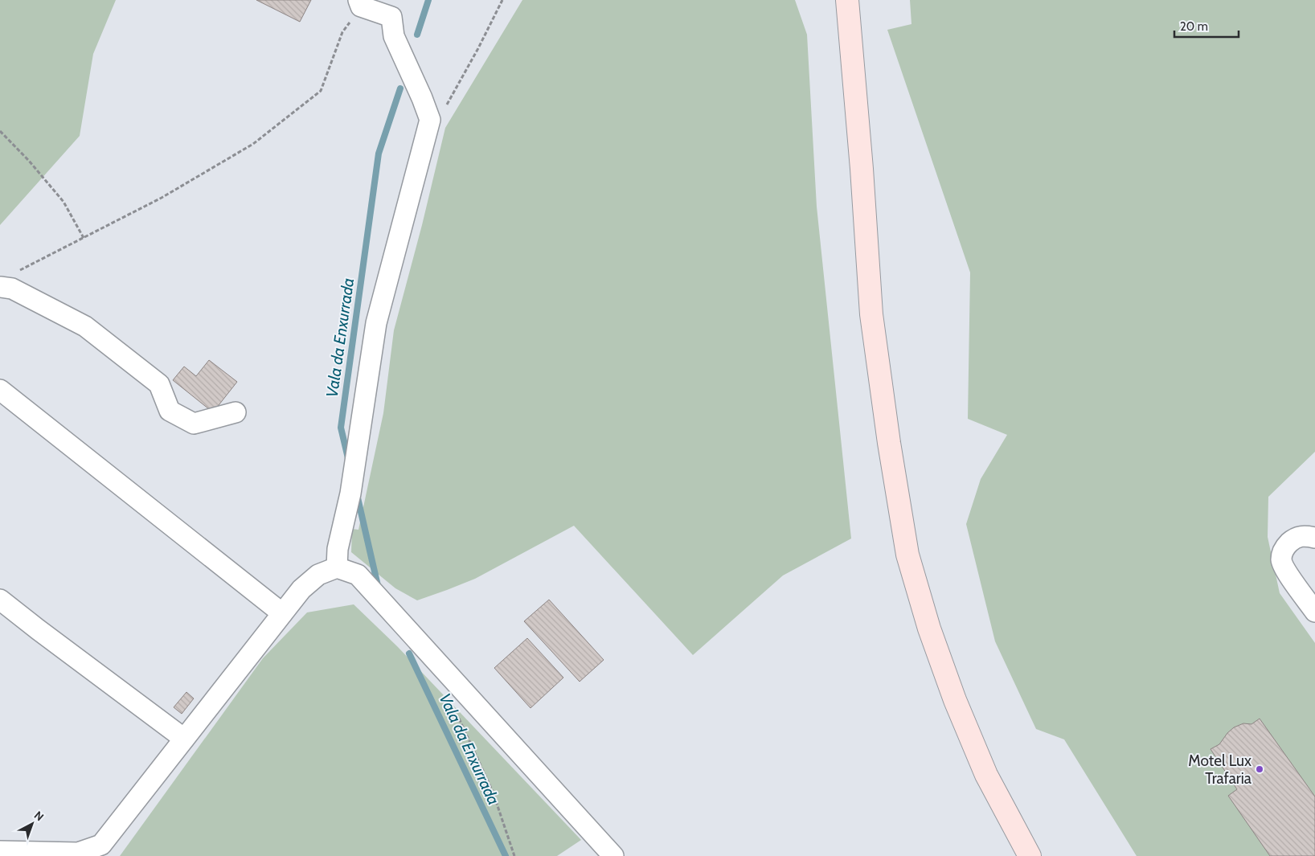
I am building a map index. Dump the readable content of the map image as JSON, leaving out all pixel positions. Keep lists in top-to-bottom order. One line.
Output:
{"water":["Vala da Enxurrada"],"places":["Motel Lux Trafaria"],"scale_bar":"20 m","north":"top right"}
